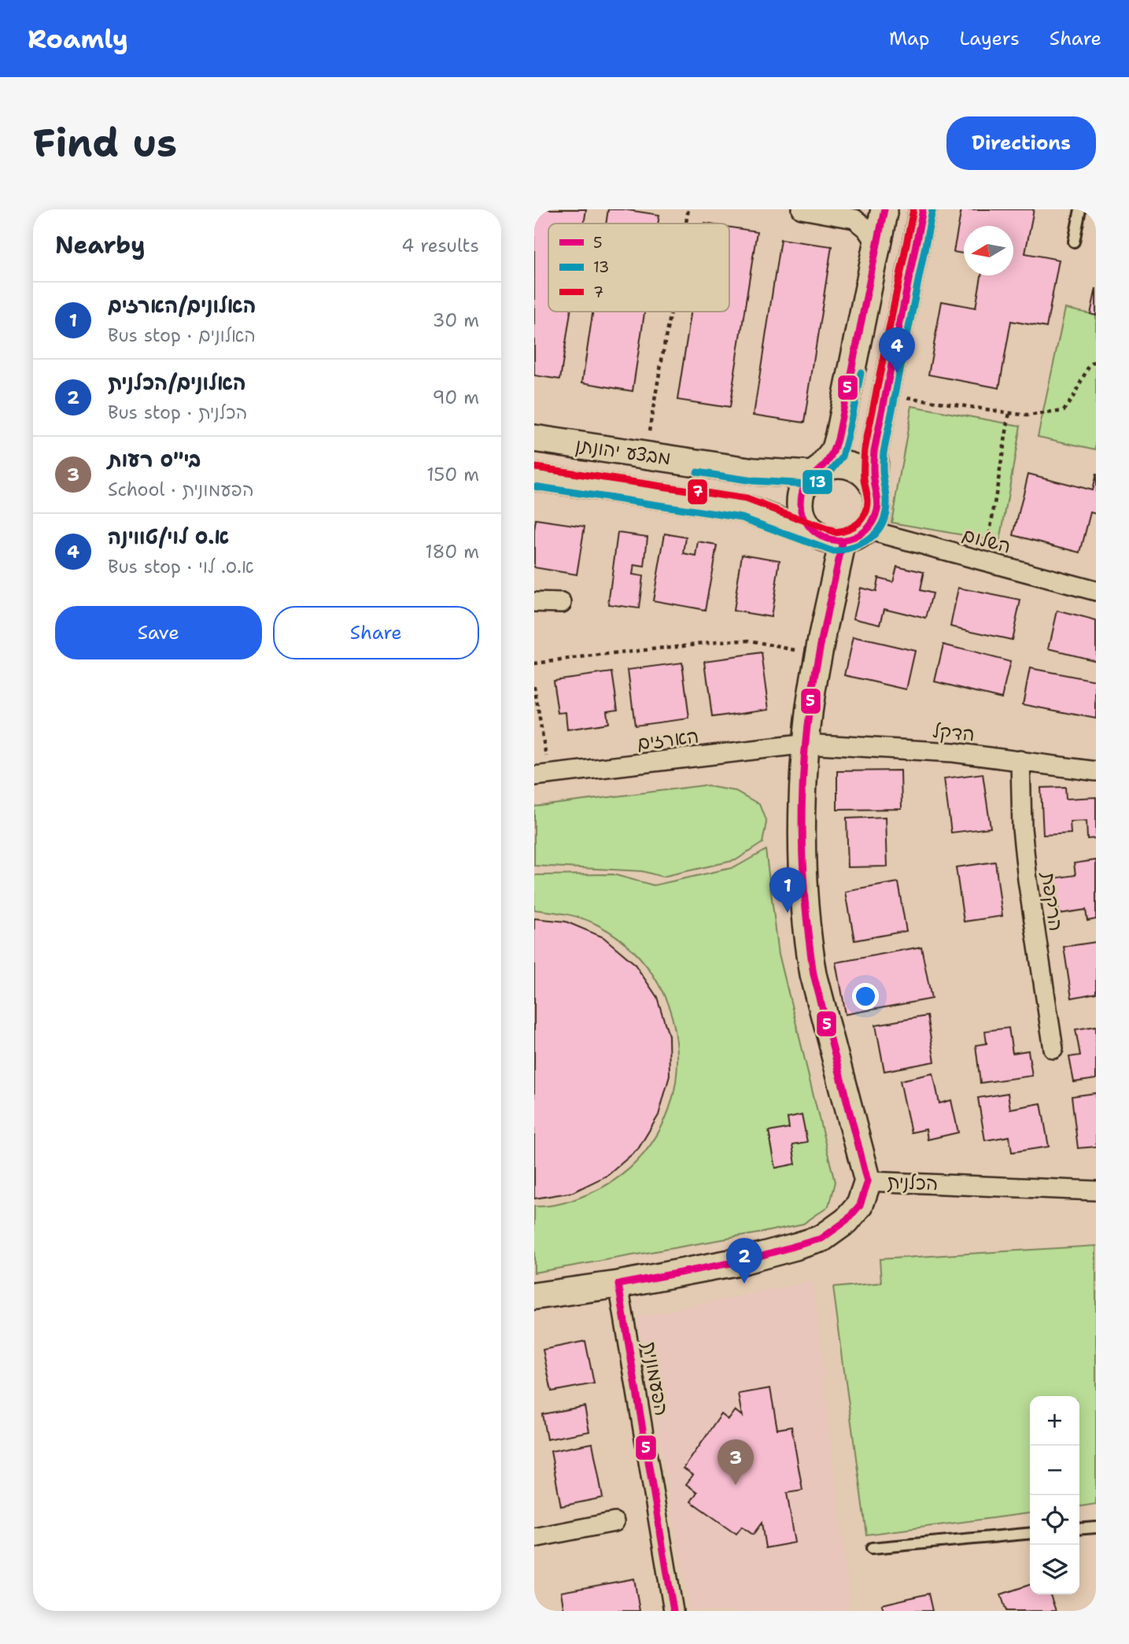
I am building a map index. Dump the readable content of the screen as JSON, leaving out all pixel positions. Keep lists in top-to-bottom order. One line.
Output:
{"streets":{"main road":["מבצע יהונתן","הכלנית"],"street":["השלום","הדקל","הארזים","הרקפת","הפעמונית"]},"crossings":[["מבצע יהונתן","השלום"],["הדקל","הארזים"],["הדקל","הרקפת"],["הכלנית","הפעמונית"]],"lines":["transit line 5","transit line 7","transit line 13"],"legend":["5","13","7"],"north":"left","page":{"header":"Roamly","nav":["Map","Layers","Share"],"buttons":["Directions",["Save","Share"]],"title":"Find us","heading":["Nearby","4 results"],"list":[{"mark":"1","name":"האלונים/הארזים","note":"Bus stop · האלונים","value":"30 m"},{"mark":"2","name":"האלונים/הכלנית","note":"Bus stop · הכלנית","value":"90 m"},{"mark":"3","name":"בי\"ס רעות","note":"School · הפעמונית","value":"150 m"},{"mark":"4","name":"א.ס לוי/טווינה","note":"Bus stop · א.ס. לוי","value":"180 m"}],"pins":["4","1","2","3"],"map_buttons":["+","−"]}}
